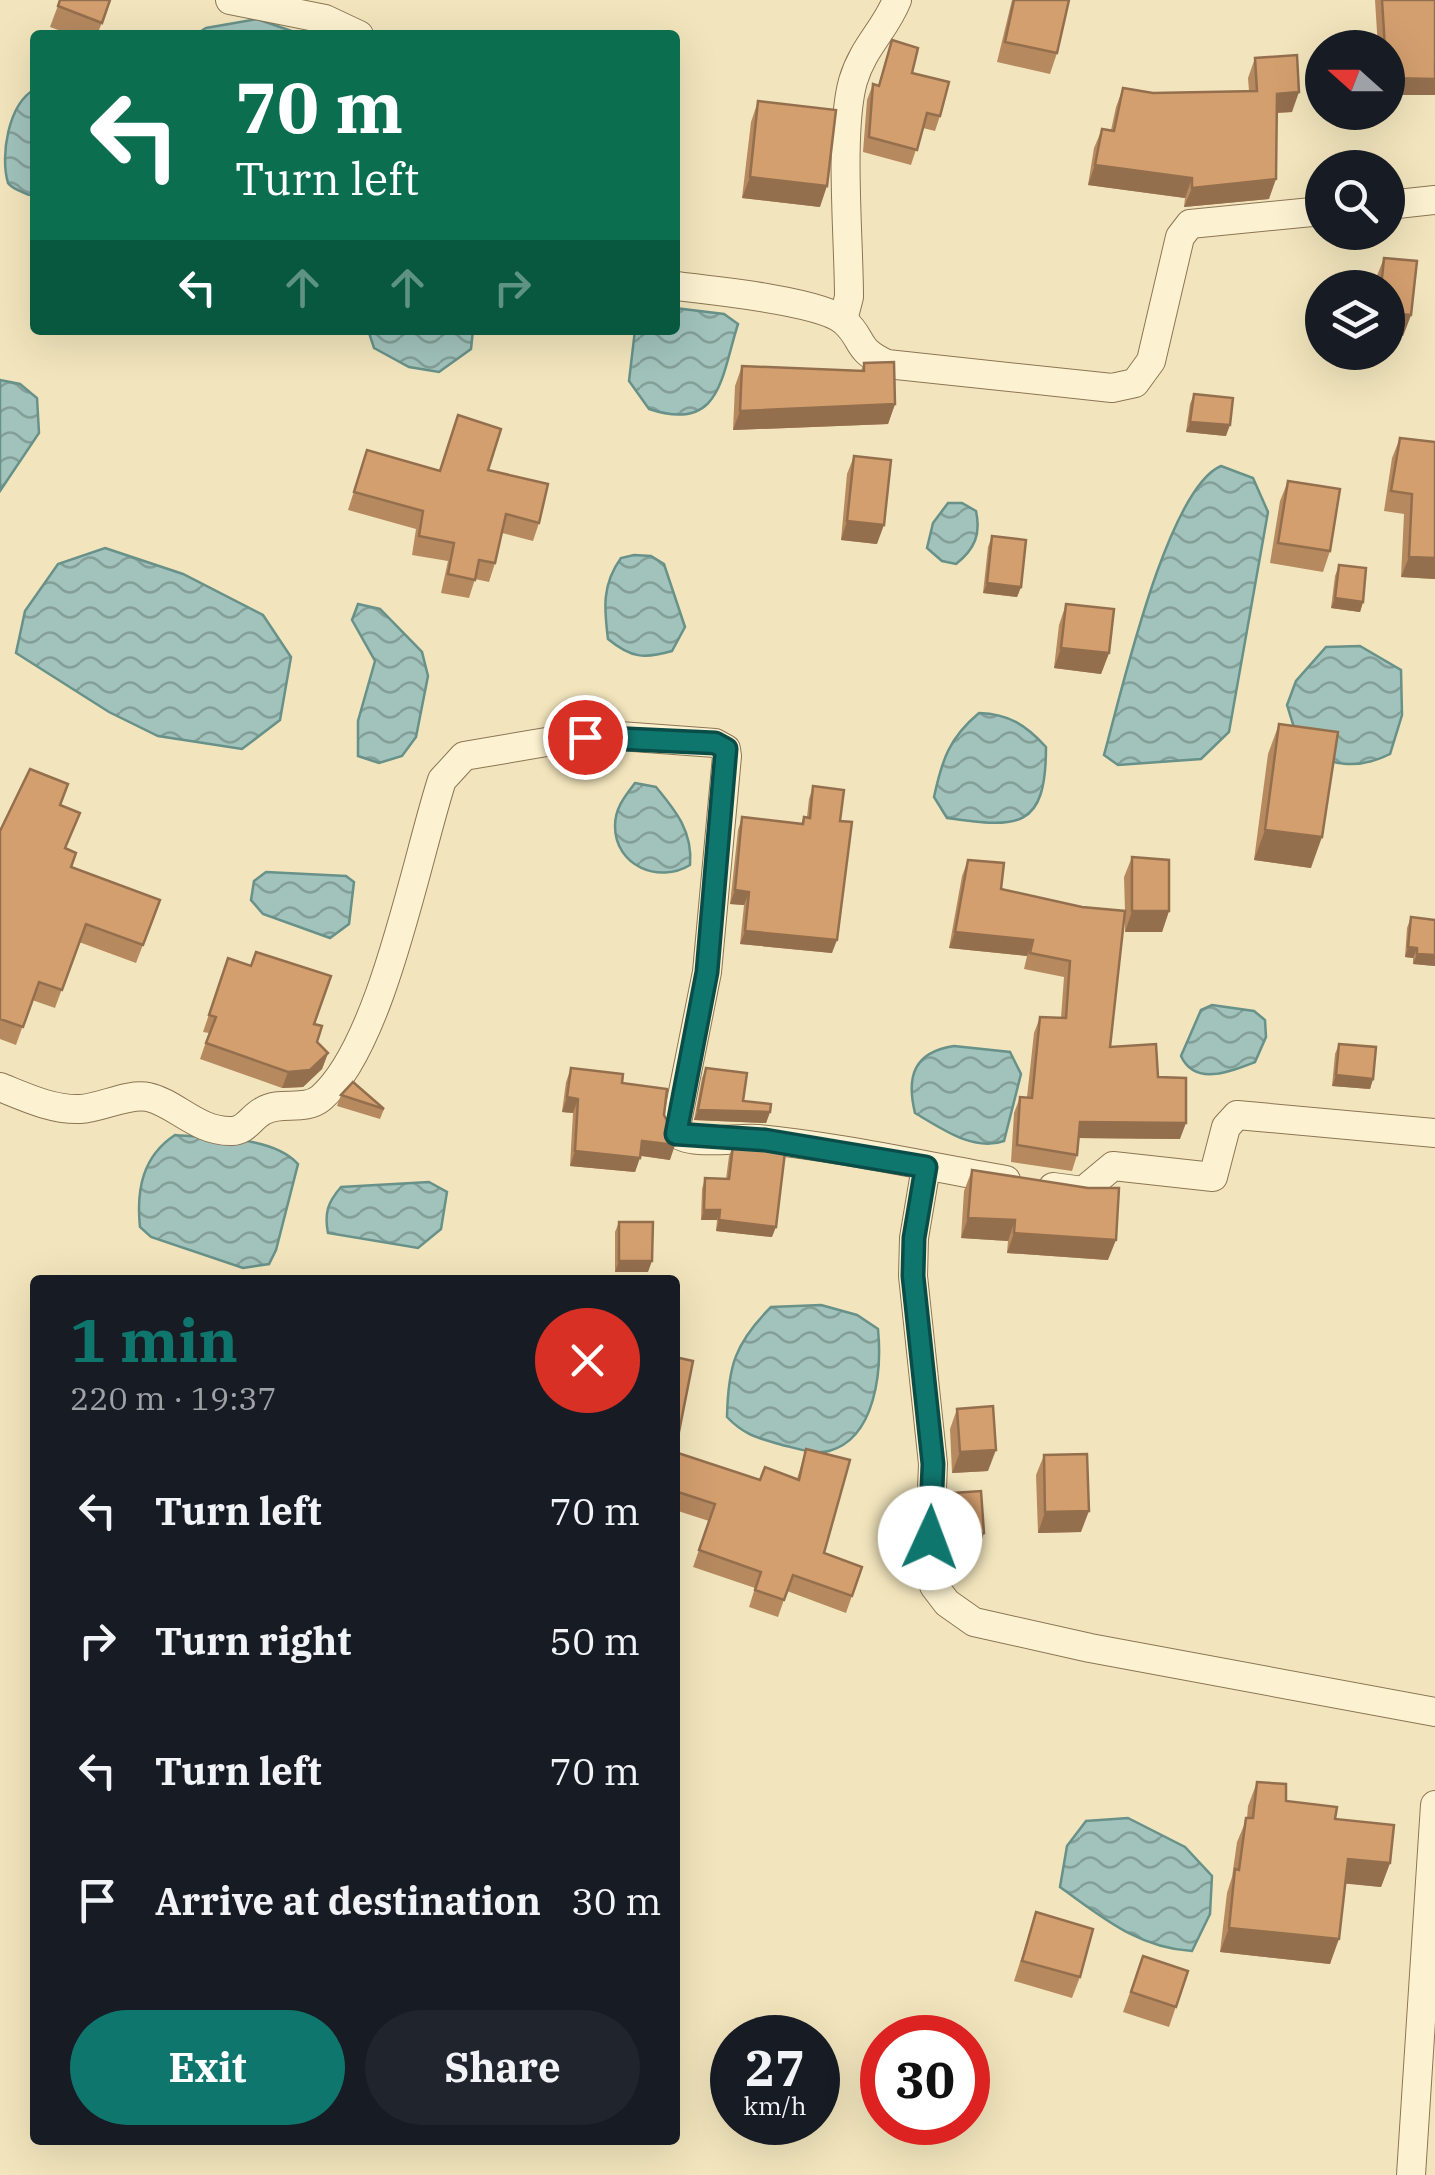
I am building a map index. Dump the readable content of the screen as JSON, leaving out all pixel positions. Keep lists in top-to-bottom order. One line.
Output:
{"north":"left","page":{"turn":["70 m","Turn left"],"heading":["1 min","220 m · 19:37"],"list":[{"name":"Turn left","value":"70 m"},{"name":"Turn right","value":"50 m"},{"name":"Turn left","value":"70 m"},{"name":"Arrive at destination","value":"30 m"}],"buttons":["Exit","Share"],"speed":"27 km/h","limit":"30"}}
